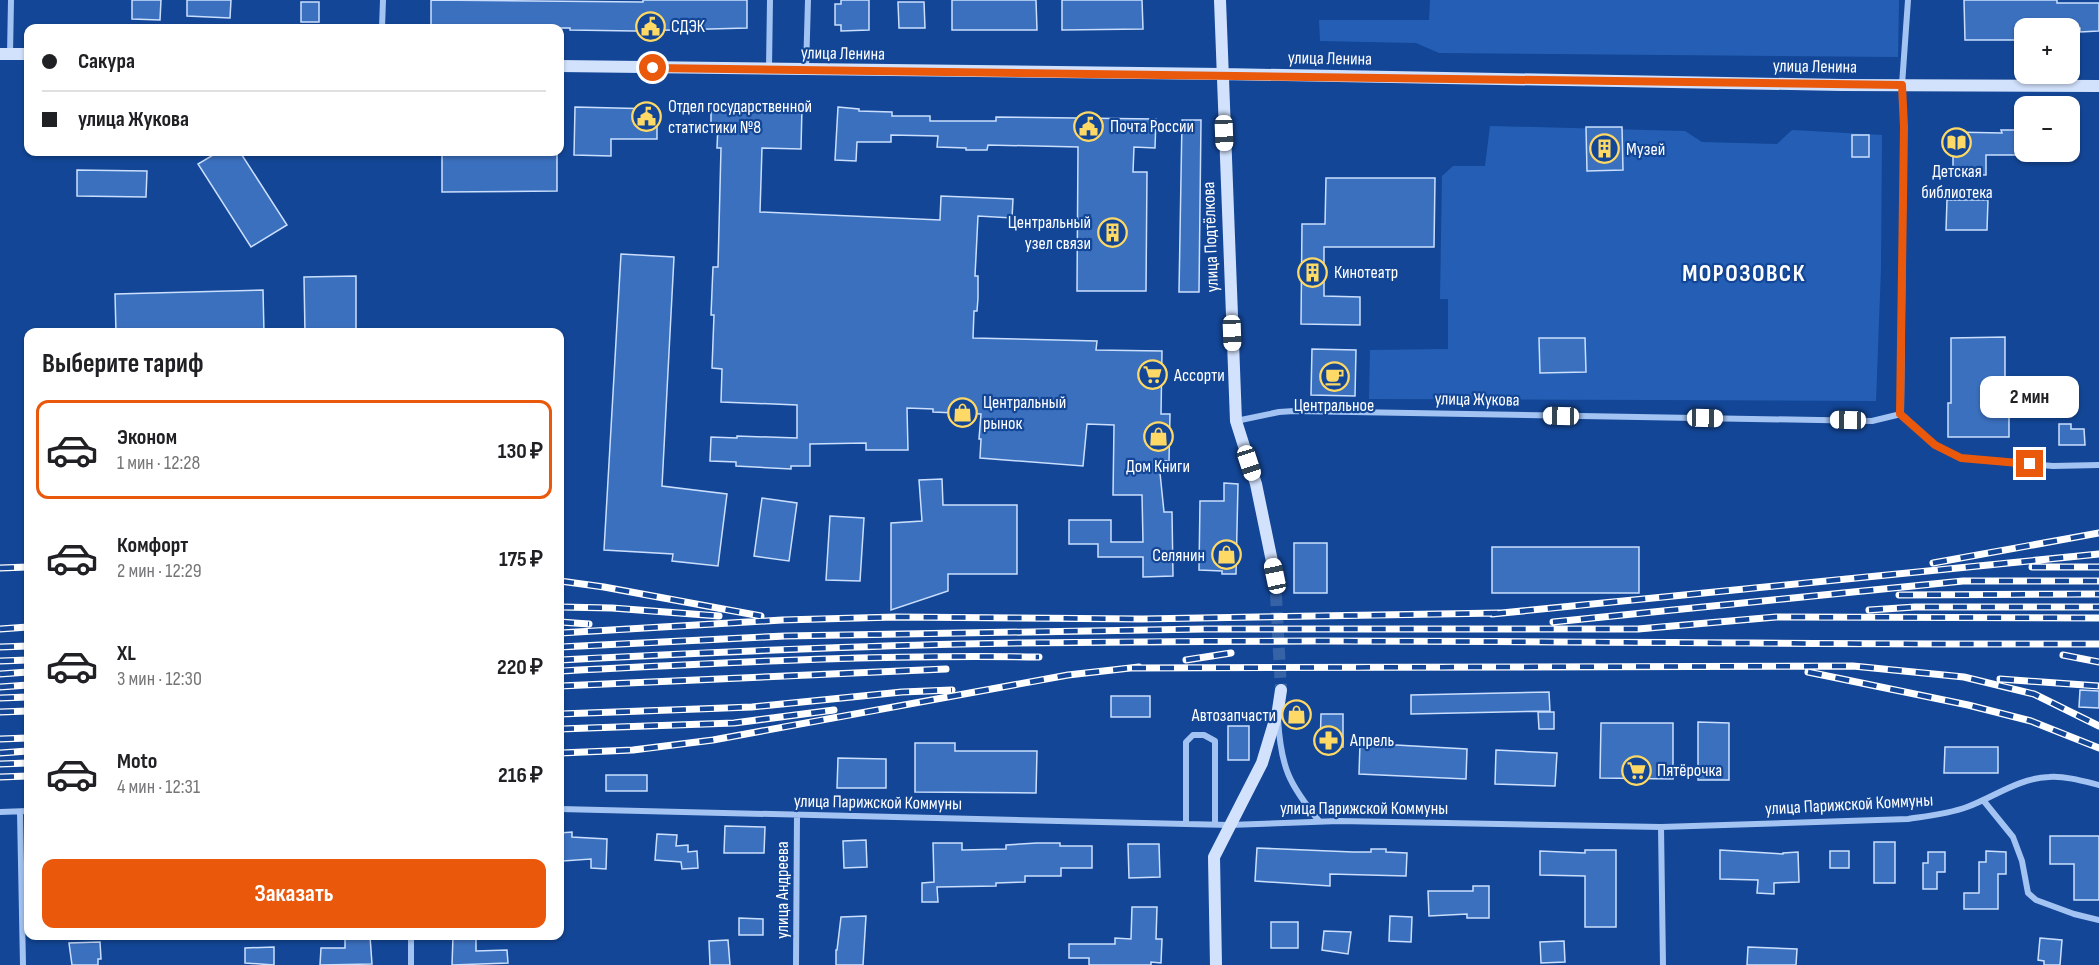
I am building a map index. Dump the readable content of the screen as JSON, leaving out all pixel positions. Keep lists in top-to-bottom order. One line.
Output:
{"streets":{"main road":["улица Ленина","улица Подтёлкова"],"street":["улица Жукова","улица Парижской Коммуны","улица Андреева"]},"crossings":[["улица Ленина","улица Подтёлкова"],["улица Подтёлкова","улица Жукова"],["улица Парижской Коммуны","улица Андреева"]],"districts":["МОРОЗОВСК"],"places":{"public building":["СДЭК","Отдел государственной статистики №8","Почта России"],"library":["Детская библиотека"],"building":["Музей","Центральный узел связи","Кинотеатр"],"supermarket":["Ассорти","Пятёрочка"],"cafe":["Центральное"],"shop":["Центральный рынок","Дом Книги","Селянин","Автозапчасти"],"pharmacy":["Апрель"]},"page":{"map_buttons":["+","−"],"banner":["Сакура","улица Жукова"],"heading":"Выберите тариф","bubble":"2 мин","list":[{"name":"Эконом","note":"1 мин · 12:28","value":"130 ₽"},{"name":"Комфорт","note":"2 мин · 12:29","value":"175 ₽"},{"name":"XL","note":"3 мин · 12:30","value":"220 ₽"},{"name":"Moto","note":"4 мин · 12:31","value":"216 ₽"}],"buttons":"Заказать"}}
